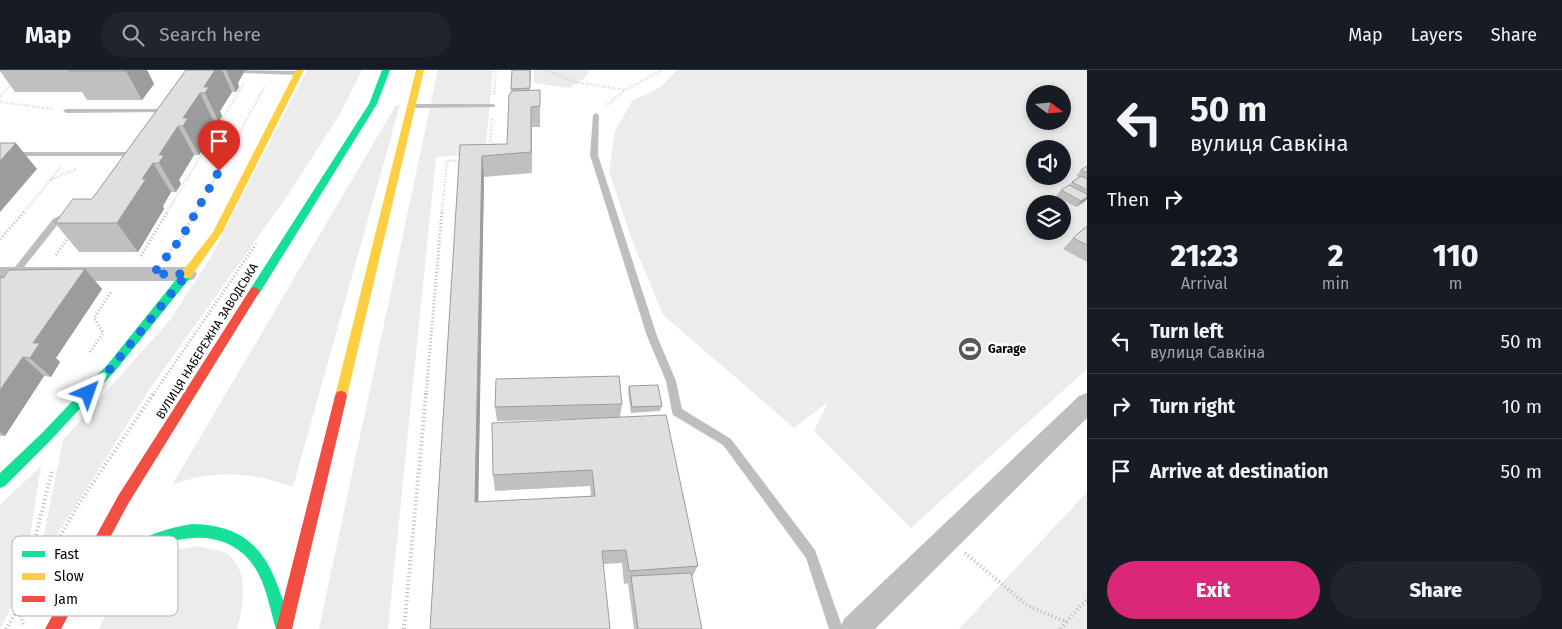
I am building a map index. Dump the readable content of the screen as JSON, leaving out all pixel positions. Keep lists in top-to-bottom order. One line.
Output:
{"streets":{"main road":["ВУЛИЦЯ НАБЕРЕЖНА ЗАВОДСЬКА"]},"places":{"sports":["Garage"]},"legend":["Fast","Slow","Jam"],"north":"right","page":{"header":"Map","search":"Search here","nav":["Map","Layers","Share"],"turn":["50 m","вулиця Савкіна"],"then":"Then","eta":["21:23","Arrival","2","min","110","m"],"list":[{"name":"Turn left","note":"вулиця Савкіна","value":"50 m"},{"name":"Turn right","value":"10 m"},{"name":"Arrive at destination","value":"50 m"}],"buttons":["Exit","Share"]}}
